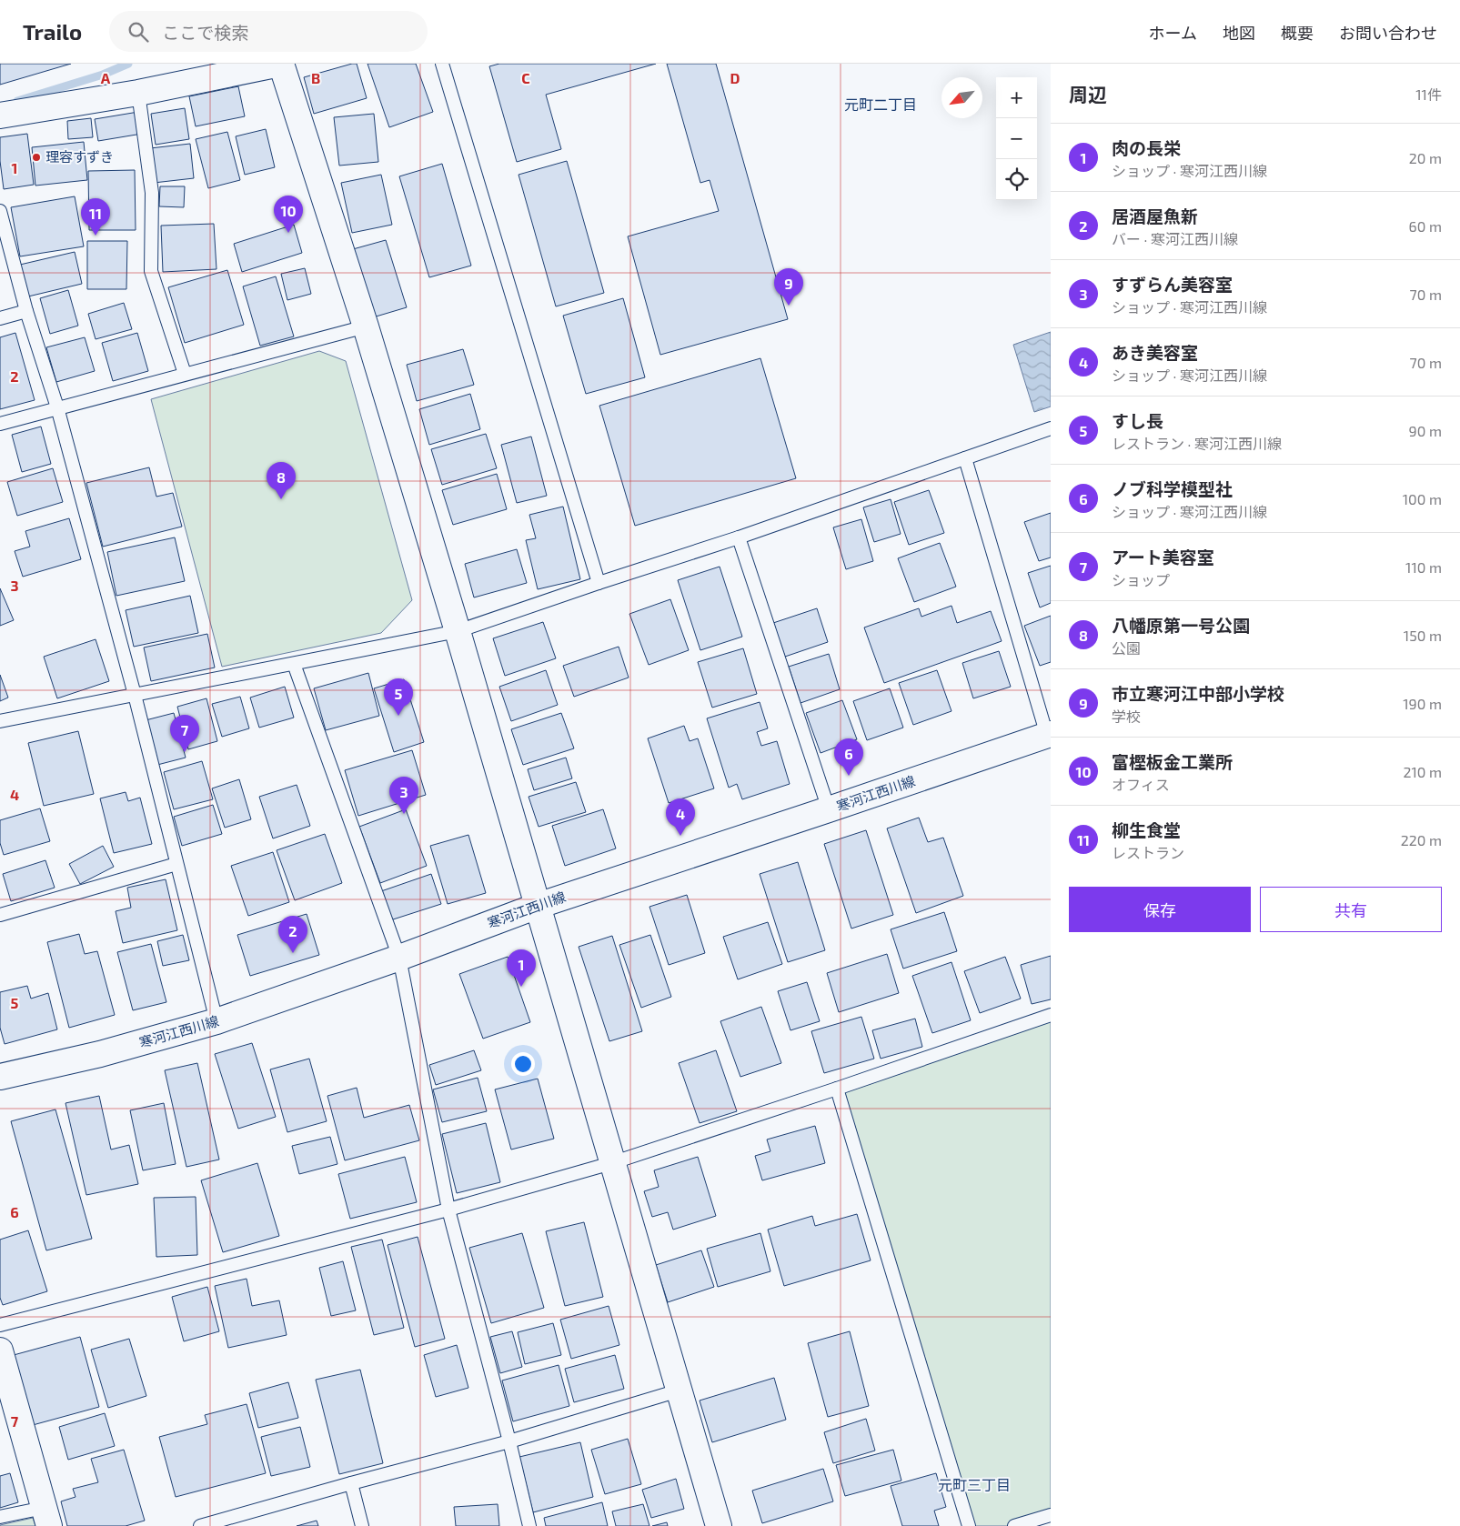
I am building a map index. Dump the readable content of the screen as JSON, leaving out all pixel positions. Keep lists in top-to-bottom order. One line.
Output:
{"streets":{"street":["寒河江西川線"]},"districts":["元町二丁目","元町三丁目"],"places":["理容すずき"],"north":"bottom left","page":{"header":"Trailo","search":"ここで検索","nav":["ホーム","地図","概要","お問い合わせ"],"heading":["周辺","11件"],"map_buttons":["+","−"],"list":[{"mark":"1","name":"肉の長栄","note":"ショップ · 寒河江西川線","value":"20 m"},{"mark":"2","name":"居酒屋魚新","note":"バー · 寒河江西川線","value":"60 m"},{"mark":"3","name":"すずらん美容室","note":"ショップ · 寒河江西川線","value":"70 m"},{"mark":"4","name":"あき美容室","note":"ショップ · 寒河江西川線","value":"70 m"},{"mark":"5","name":"すし長","note":"レストラン · 寒河江西川線","value":"90 m"},{"mark":"6","name":"ノブ科学模型社","note":"ショップ · 寒河江西川線","value":"100 m"},{"mark":"7","name":"アート美容室","note":"ショップ","value":"110 m"},{"mark":"8","name":"八幡原第一号公園","note":"公園","value":"150 m"},{"mark":"9","name":"市立寒河江中部小学校","note":"学校","value":"190 m"},{"mark":"10","name":"富樫板金工業所","note":"オフィス","value":"210 m"},{"mark":"11","name":"柳生食堂","note":"レストラン","value":"220 m"}],"pins":["10","11","9","8","5","7","6","3","4","2","1"],"buttons":["保存","共有"]},"grid":{"columns":["A","B","C","D"],"rows":["1","2","3","4","5","6","7"]}}
